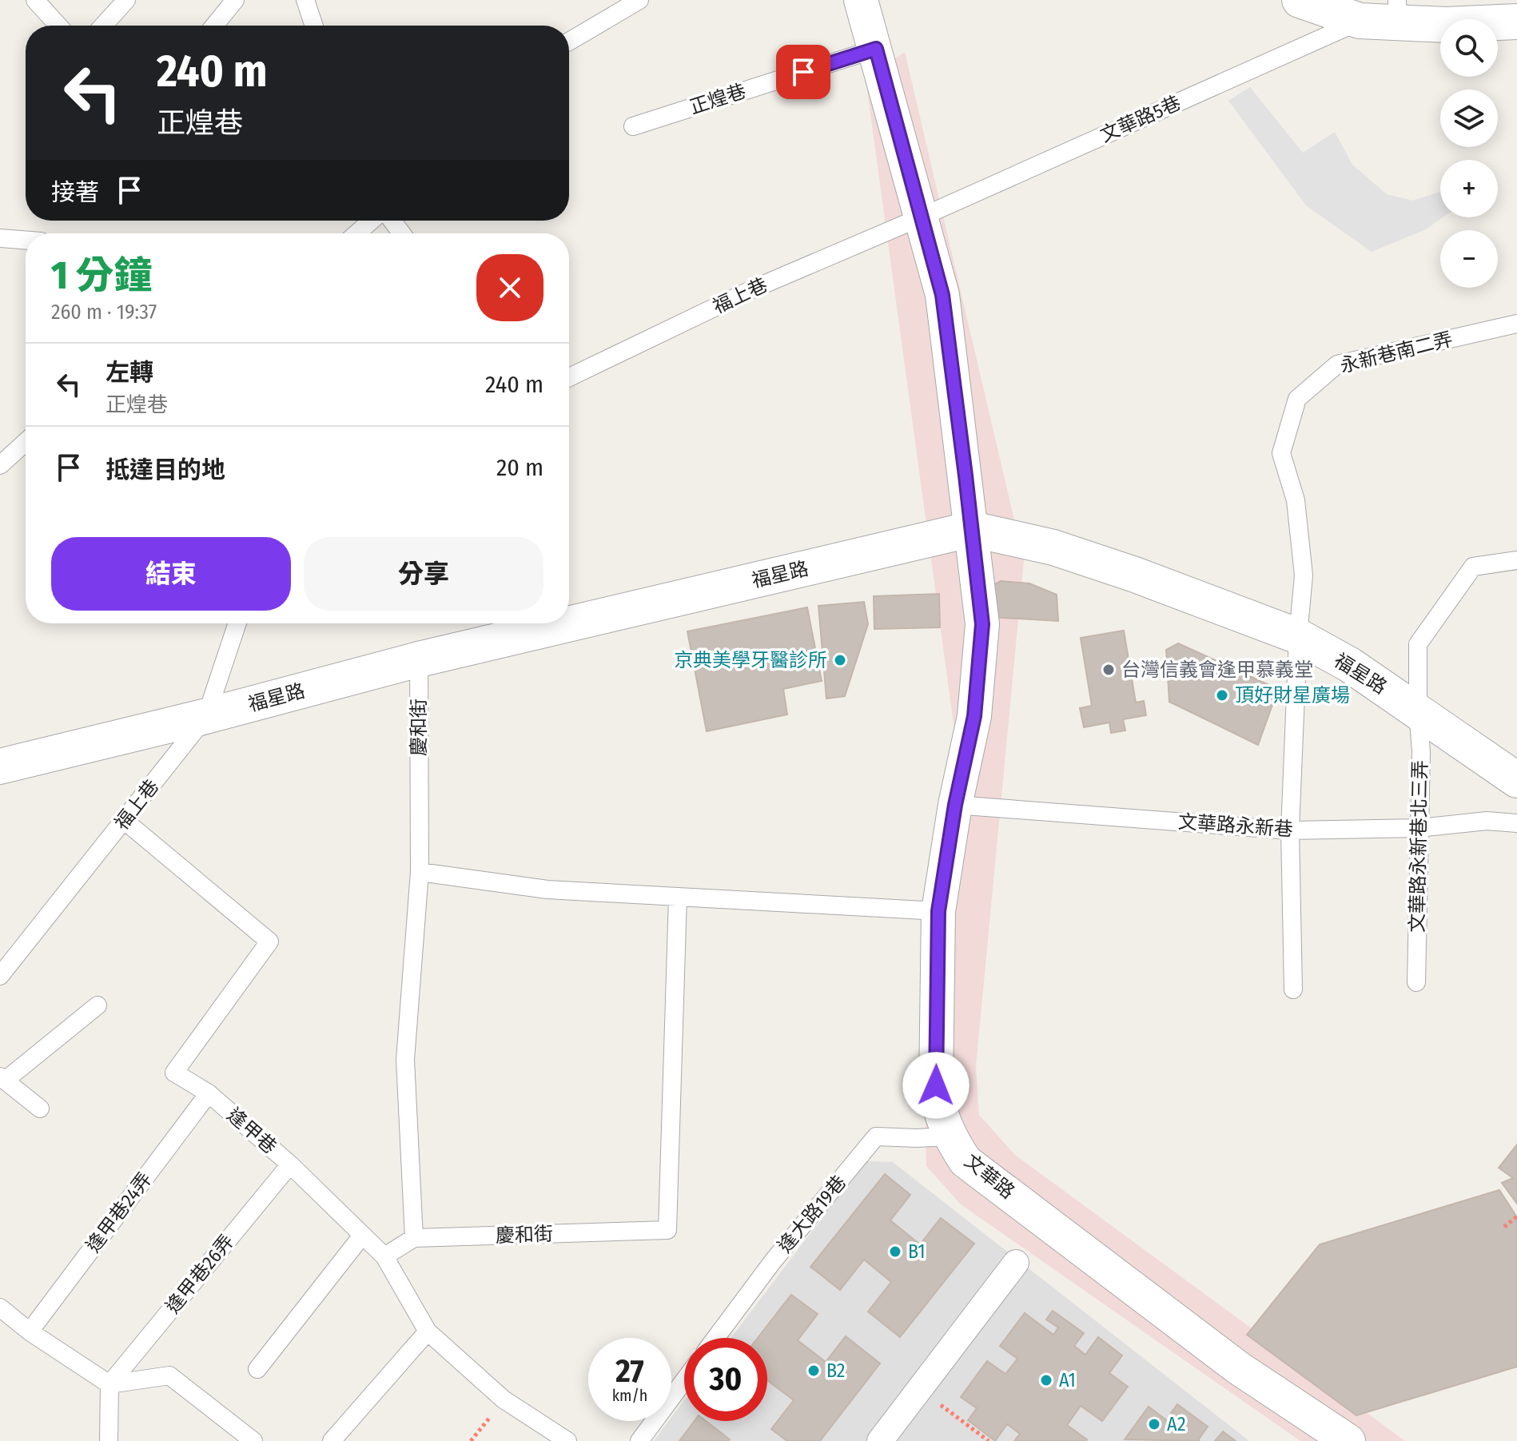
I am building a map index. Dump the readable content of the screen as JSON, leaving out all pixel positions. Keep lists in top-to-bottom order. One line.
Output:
{"streets":{"street":["福星路","文華路"],"lane":["正煌巷","文華路5巷","福上巷","永新巷南二弄","慶和街","文華路永新巷","文華路永新巷北三弄","逢甲巷","逢甲巷24弄","逢大路19巷","逢甲巷26弄"]},"crossings":[["正煌巷","文華路"],["文華路5巷","福上巷"],["文華路5巷","文華路"],["福上巷","福星路"],["福上巷","逢甲巷"],["福上巷","文華路"],["永新巷南二弄","福星路"],["永新巷南二弄","文華路永新巷"],["福星路","慶和街"],["福星路","文華路永新巷北三弄"],["福星路","文華路"],["文華路永新巷","文華路永新巷北三弄"],["文華路永新巷","文華路"],["逢甲巷","逢甲巷24弄"],["逢甲巷","逢甲巷26弄"],["文華路","逢大路19巷"]],"places":["京典美學牙醫診所","台灣信義會逢甲慕義堂","頂好財星廣場","B1","B2","A1","A2"],"page":{"map_buttons":["+","−"],"turn":["240 m","正煌巷"],"then":"接著","heading":["1 分鐘","260 m · 19:37"],"list":[{"name":"左轉","note":"正煌巷","value":"240 m"},{"name":"抵達目的地","value":"20 m"}],"buttons":["結束","分享"],"speed":"27 km/h","limit":"30"}}
